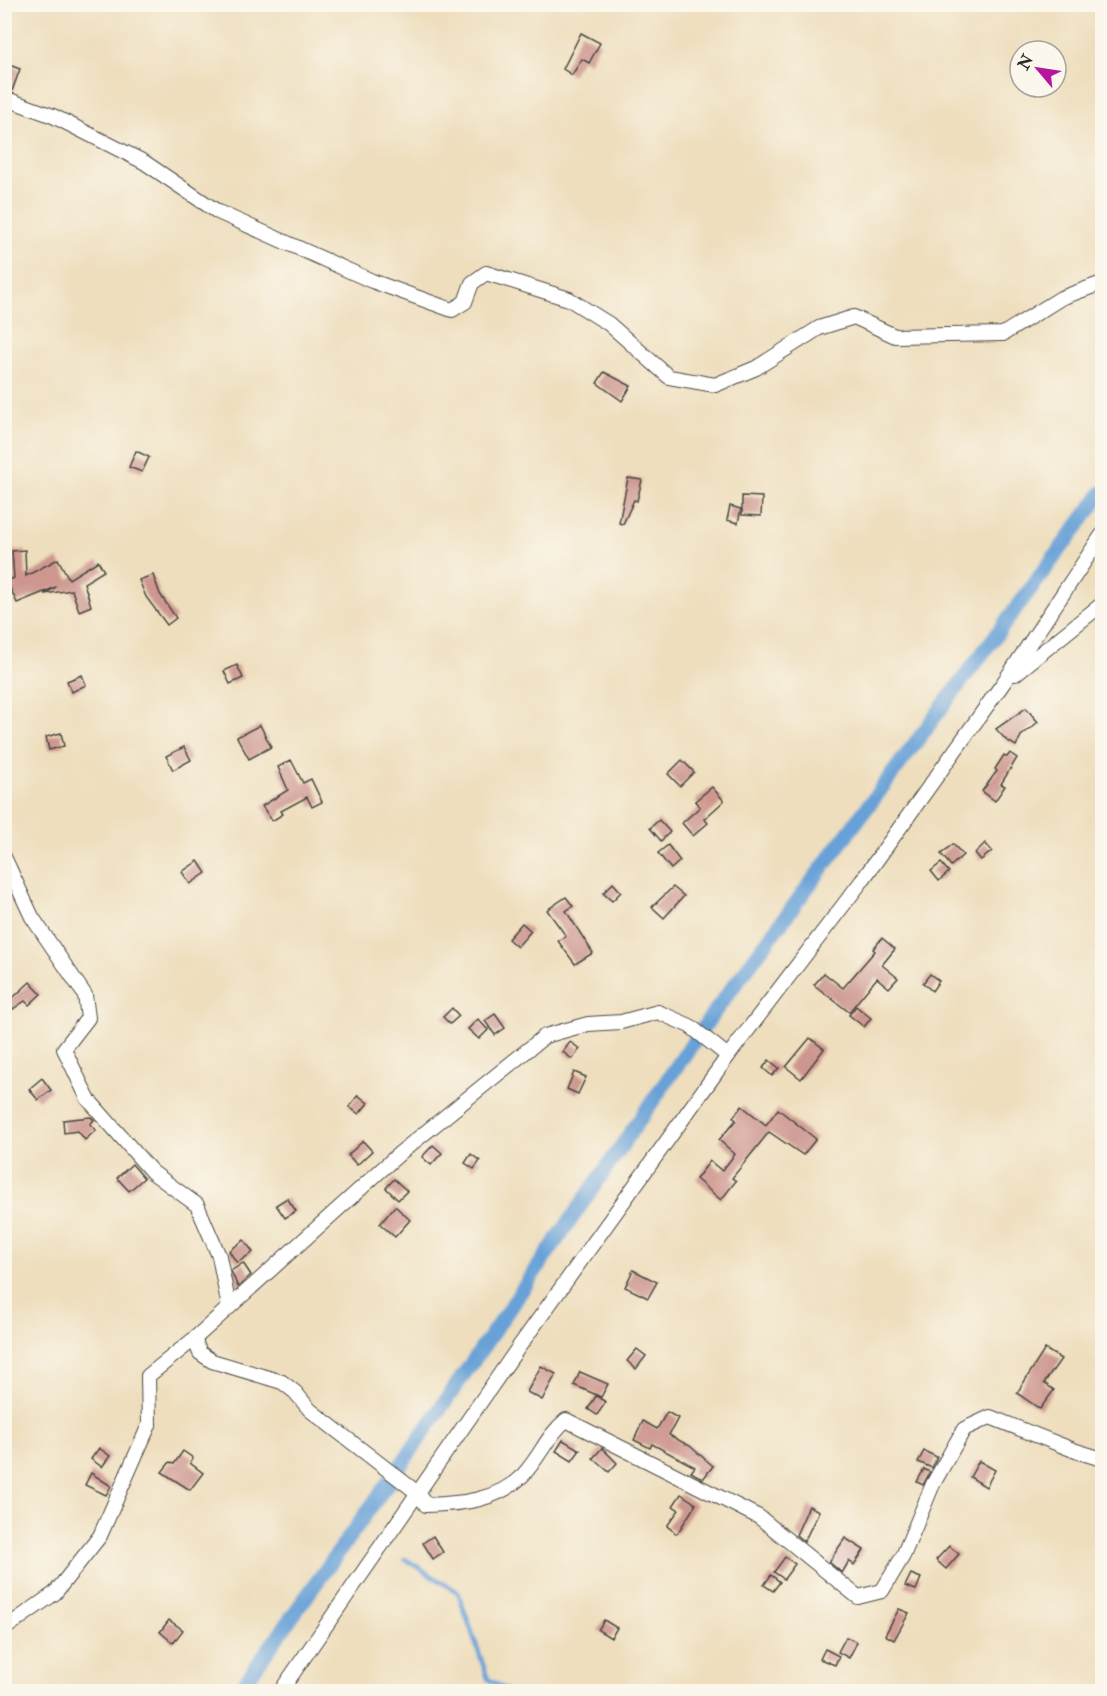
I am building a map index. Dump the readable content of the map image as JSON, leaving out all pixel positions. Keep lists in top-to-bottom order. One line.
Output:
{"north":"top left"}
